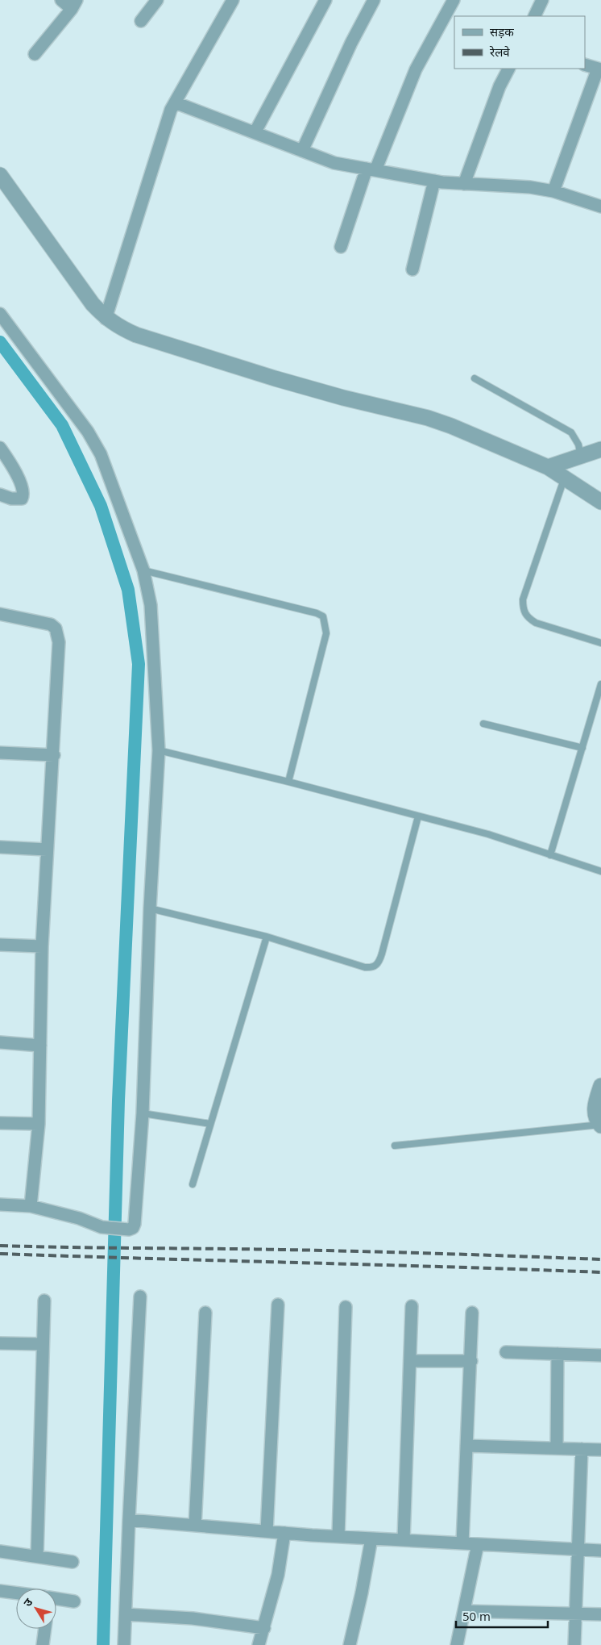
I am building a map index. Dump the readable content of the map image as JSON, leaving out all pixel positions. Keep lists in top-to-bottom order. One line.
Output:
{"legend":["सड़क","रेलवे"],"scale_bar":"50 m","north":"top left"}
